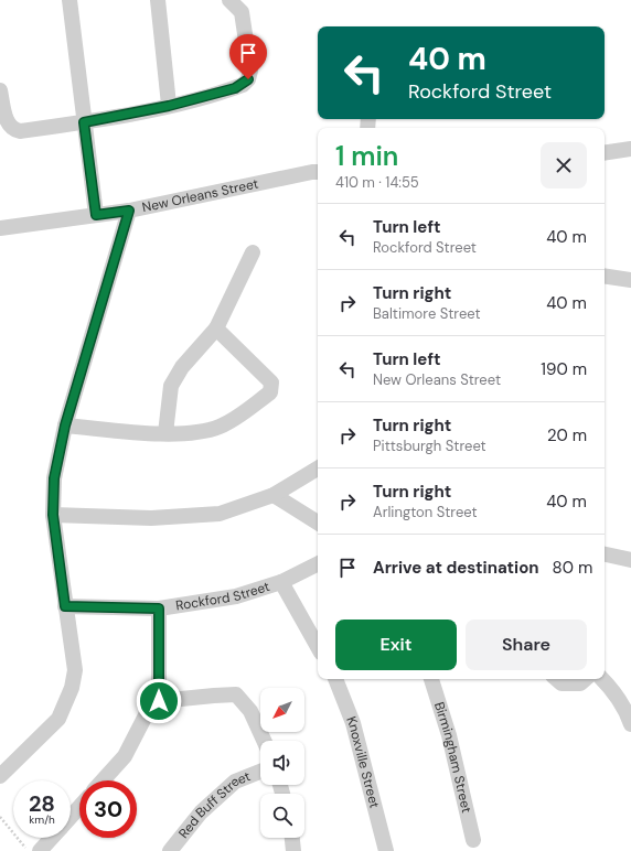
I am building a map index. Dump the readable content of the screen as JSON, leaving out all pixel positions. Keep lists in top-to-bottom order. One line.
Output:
{"streets":{"street":["New Orleans Street","Rockford Street","Birmingham Street","Knoxville Street","Red Buff Street"]},"north":"bottom left","page":{"turn":["40 m","Rockford Street"],"heading":["1 min","410 m · 14:55"],"list":[{"name":"Turn left","note":"Rockford Street","value":"40 m"},{"name":"Turn right","note":"Baltimore Street","value":"40 m"},{"name":"Turn left","note":"New Orleans Street","value":"190 m"},{"name":"Turn right","note":"Pittsburgh Street","value":"20 m"},{"name":"Turn right","note":"Arlington Street","value":"40 m"},{"name":"Arrive at destination","value":"80 m"}],"buttons":["Exit","Share"],"speed":"28 km/h","limit":"30"}}
